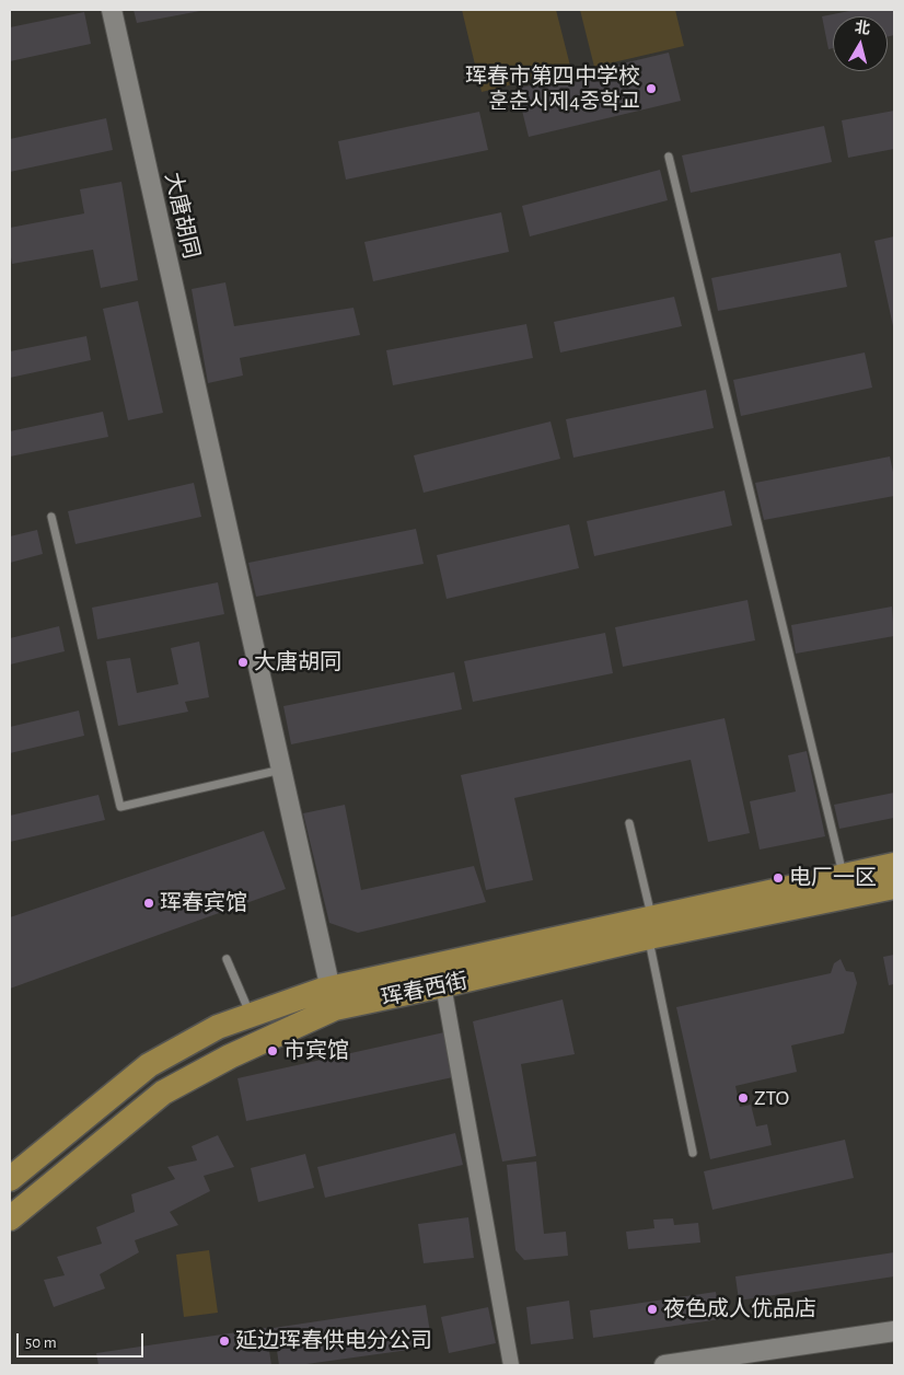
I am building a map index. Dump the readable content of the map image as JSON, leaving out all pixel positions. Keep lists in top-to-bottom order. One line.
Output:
{"streets":{"main road":["珲春西街"],"street":["大唐胡同"]},"crossings":[["大唐胡同","珲春西街"]],"places":["珲春市第四中学校 훈춘시제4중학교","大唐胡同","电厂一区","珲春宾馆","市宾馆","ZTO","夜色成人优品店","延边珲春供电分公司"],"scale_bar":"50 m","north":"top"}
